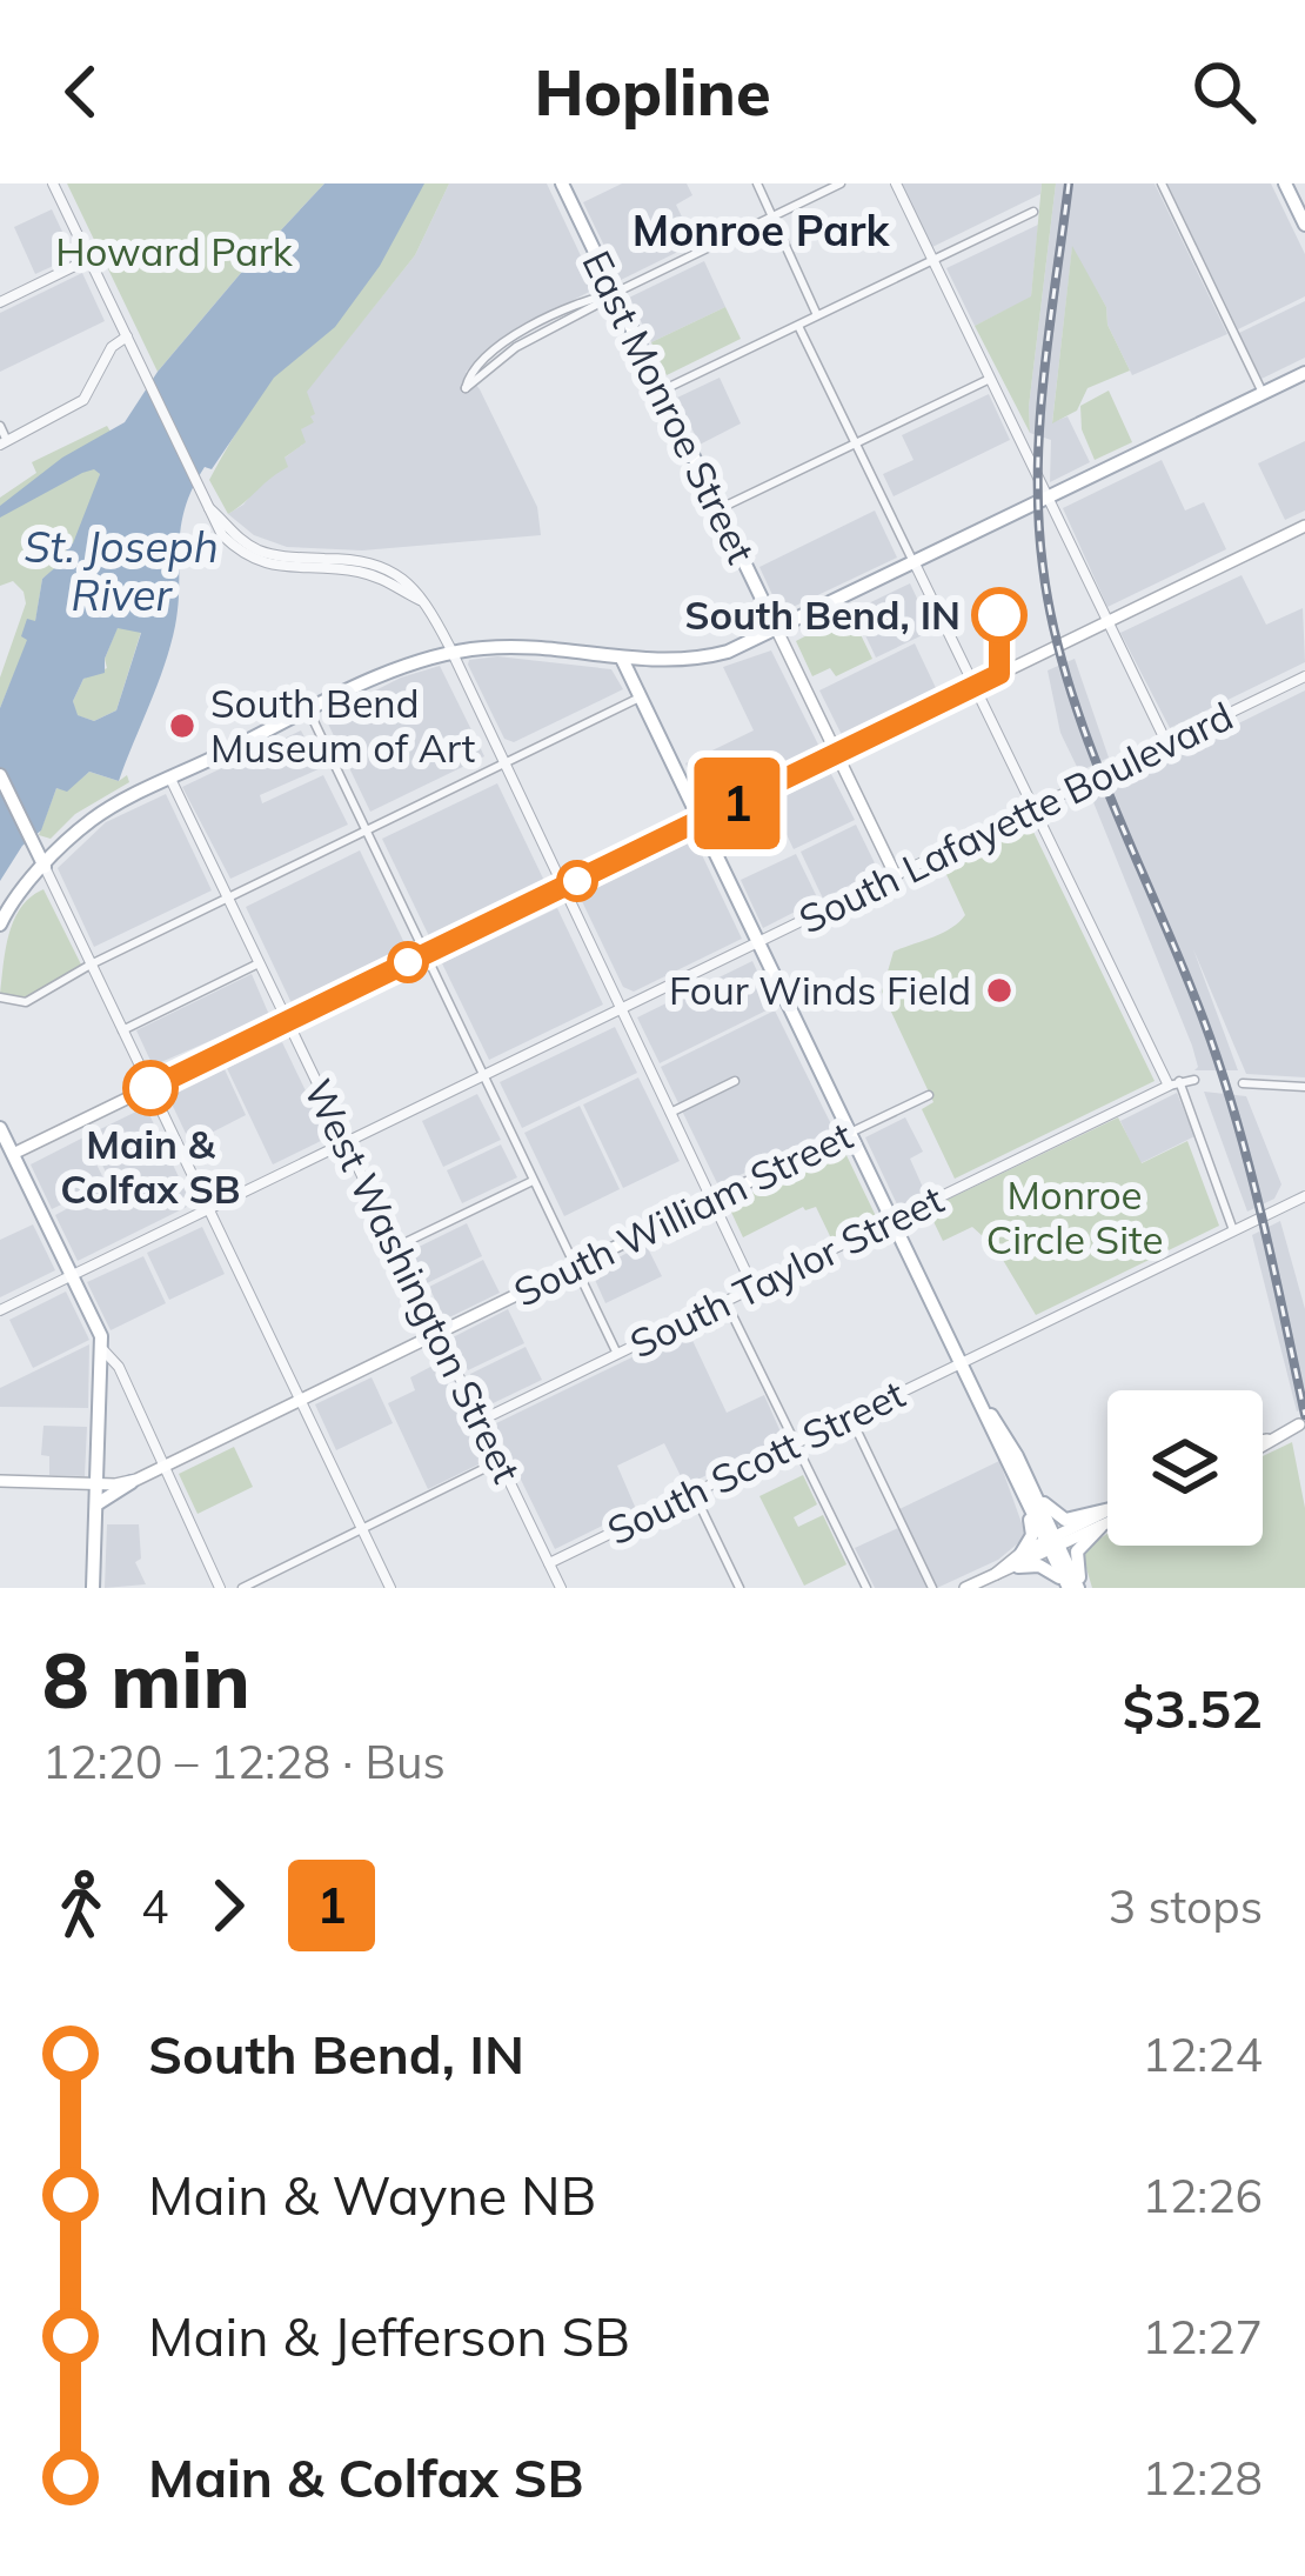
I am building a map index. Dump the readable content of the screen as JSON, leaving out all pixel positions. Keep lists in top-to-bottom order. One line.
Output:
{"streets":{"main road":["East Monroe Street","South William Street"],"street":["South Lafayette Boulevard","South Taylor Street","West Washington Street","South Scott Street"]},"crossings":[["South Lafayette Boulevard","West Washington Street"],["South William Street","West Washington Street"],["South Taylor Street","West Washington Street"],["West Washington Street","South Scott Street"]],"districts":["Monroe Park"],"water":["St. Joseph River"],"parks":["Howard Park","Monroe Circle Site"],"places":["South Bend, IN","South Bend Museum of Art","Four Winds Field","Main & Colfax SB"],"lines":["bus line 1"],"page":{"header":"Hopline","on_map":"1","heading":["8 min","12:20 – 12:28 · Bus","$3.52"],"legs":["4","1","3 stops"],"list":[{"name":"South Bend, IN","value":"12:24"},{"name":"Main & Wayne NB","value":"12:26"},{"name":"Main & Jefferson SB","value":"12:27"},{"name":"Main & Colfax SB","value":"12:28"}]}}
